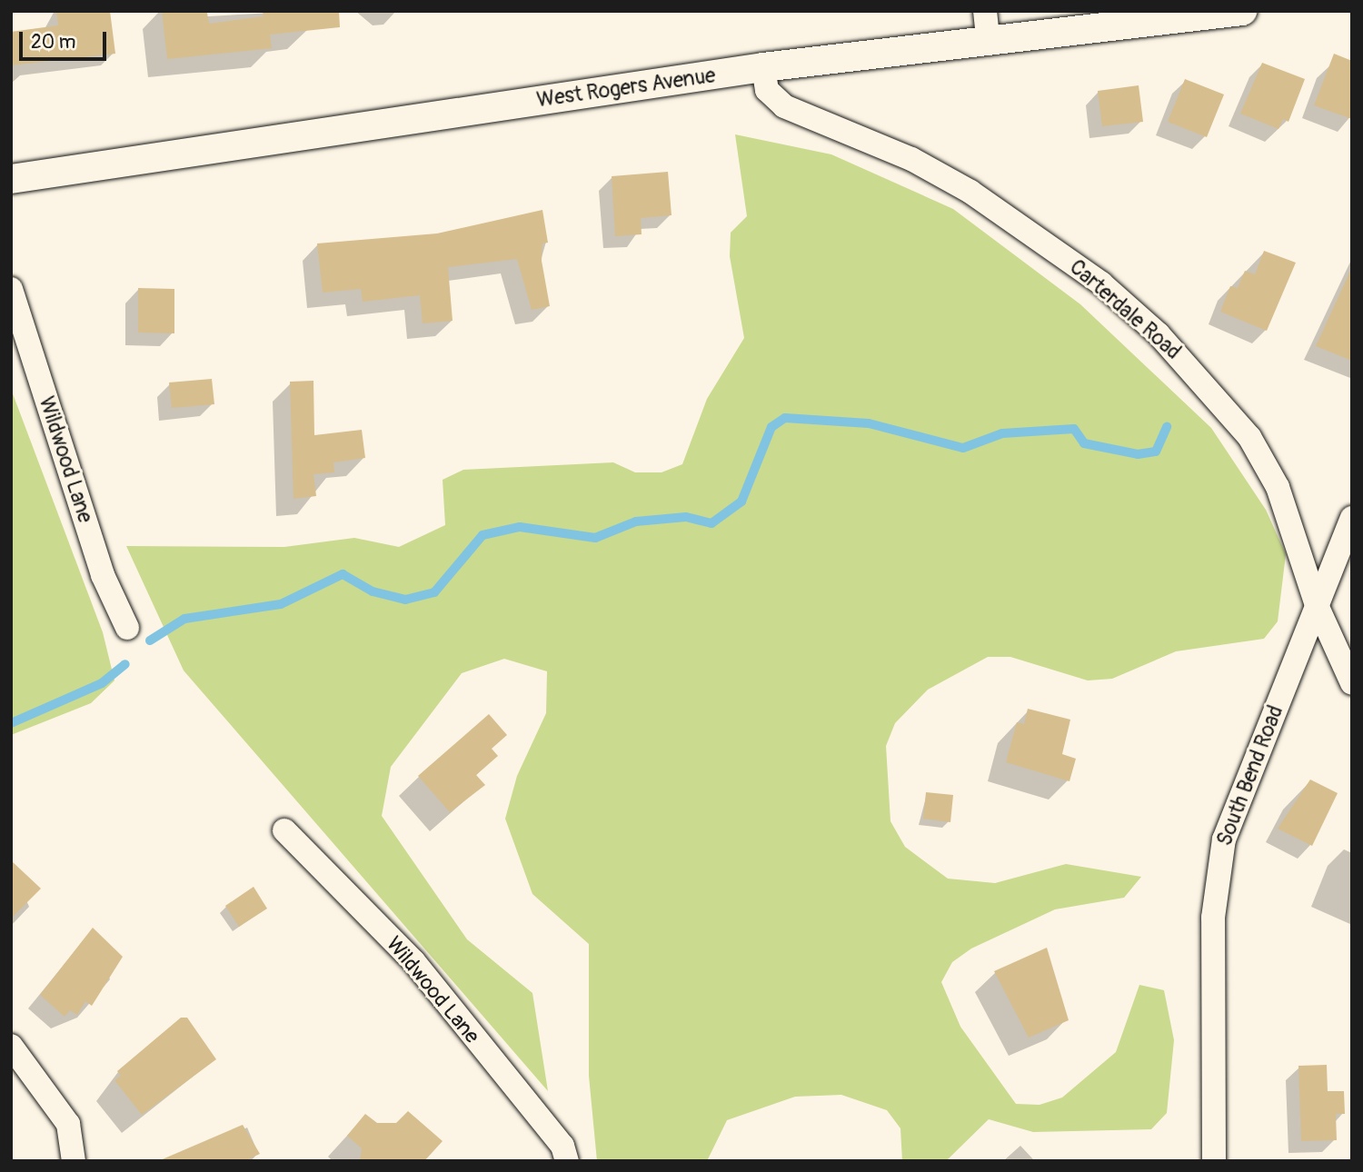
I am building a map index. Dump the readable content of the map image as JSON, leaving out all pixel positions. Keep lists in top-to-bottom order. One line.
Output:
{"streets":{"street":["West Rogers Avenue","Carterdale Road","Wildwood Lane","South Bend Road"]},"crossings":[["West Rogers Avenue","Carterdale Road"],["Carterdale Road","South Bend Road"]],"scale_bar":"20 m"}
